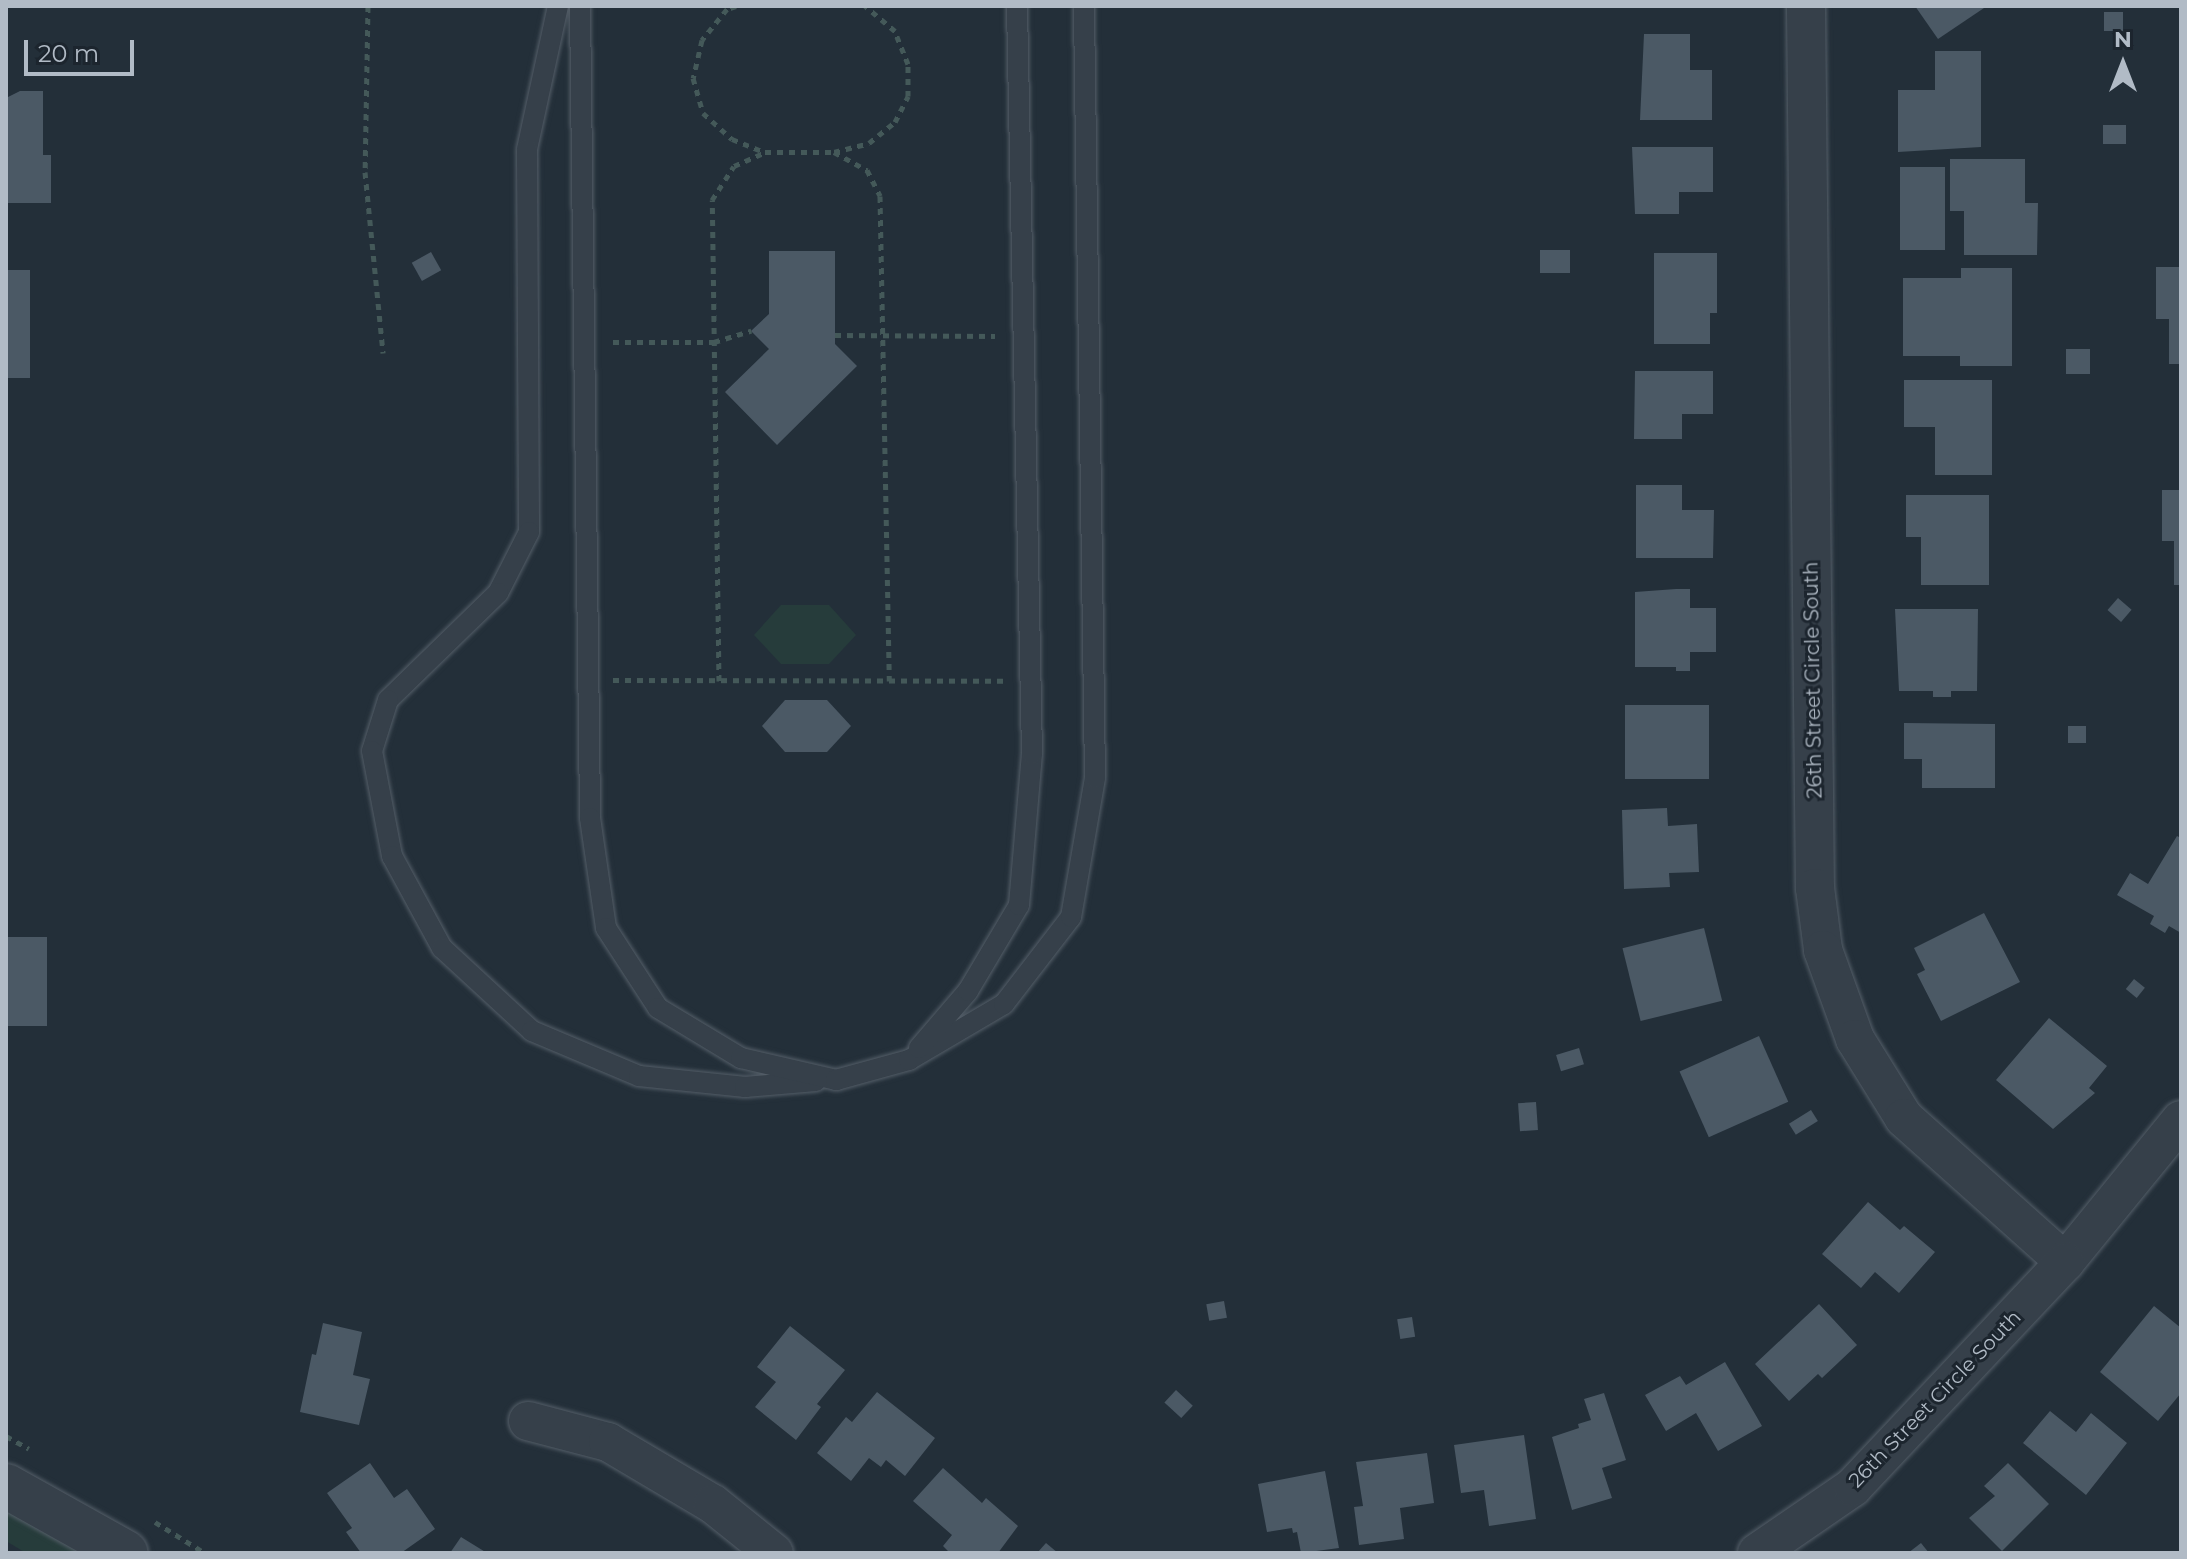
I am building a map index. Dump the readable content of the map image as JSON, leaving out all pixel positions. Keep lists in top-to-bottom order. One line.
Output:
{"streets":{"street":["26th Street Circle South"]},"scale_bar":"20 m","north":"top"}
